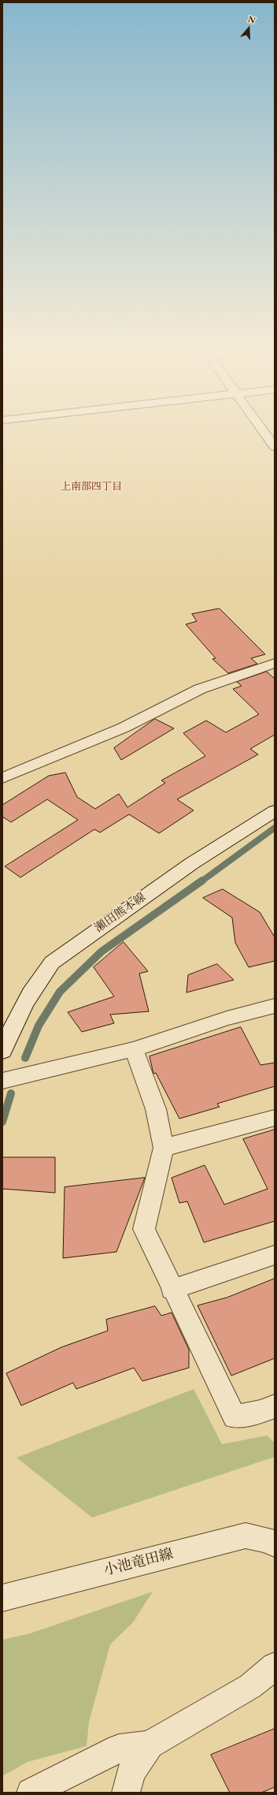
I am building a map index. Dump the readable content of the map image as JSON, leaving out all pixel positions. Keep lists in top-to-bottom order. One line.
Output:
{"streets":{"street":["瀬田熊本線","小池竜田線"]},"districts":["上南部四丁目"],"north":"top"}
